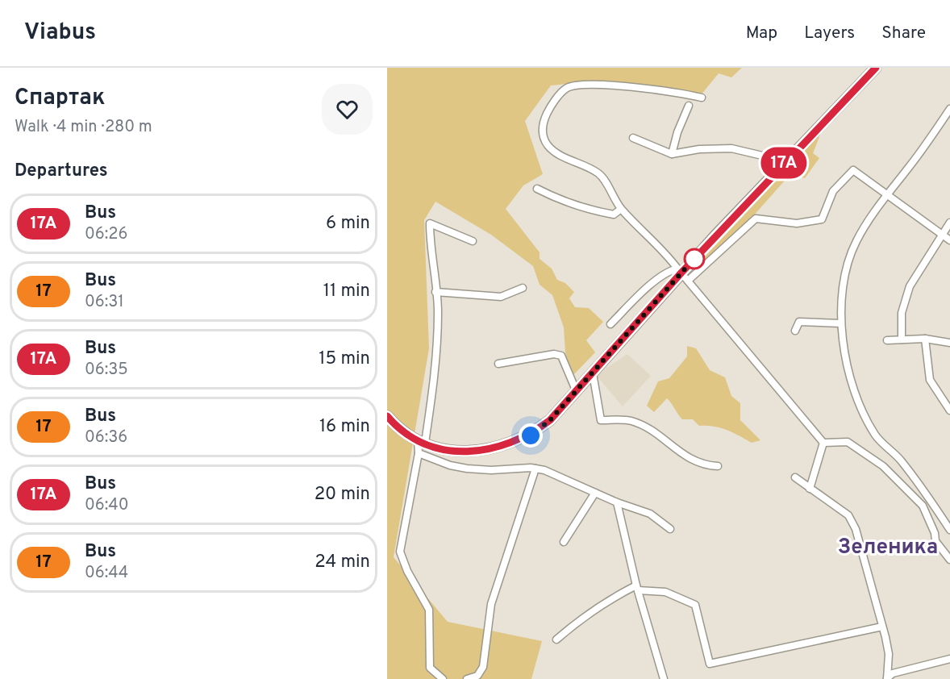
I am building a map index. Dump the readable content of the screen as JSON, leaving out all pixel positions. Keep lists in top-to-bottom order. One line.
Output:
{"districts":["Зеленика"],"lines":["bus line 17А"],"page":{"header":"Viabus","nav":["Map","Layers","Share"],"heading":[["Спартак","Walk · 4 min · 280 m"],"Departures"],"on_map":"17А","list":[{"mark":"17А","name":"Bus","note":"06:26","value":"6 min"},{"mark":"17","name":"Bus","note":"06:31","value":"11 min"},{"mark":"17А","name":"Bus","note":"06:35","value":"15 min"},{"mark":"17","name":"Bus","note":"06:36","value":"16 min"},{"mark":"17А","name":"Bus","note":"06:40","value":"20 min"},{"mark":"17","name":"Bus","note":"06:44","value":"24 min"}]}}
